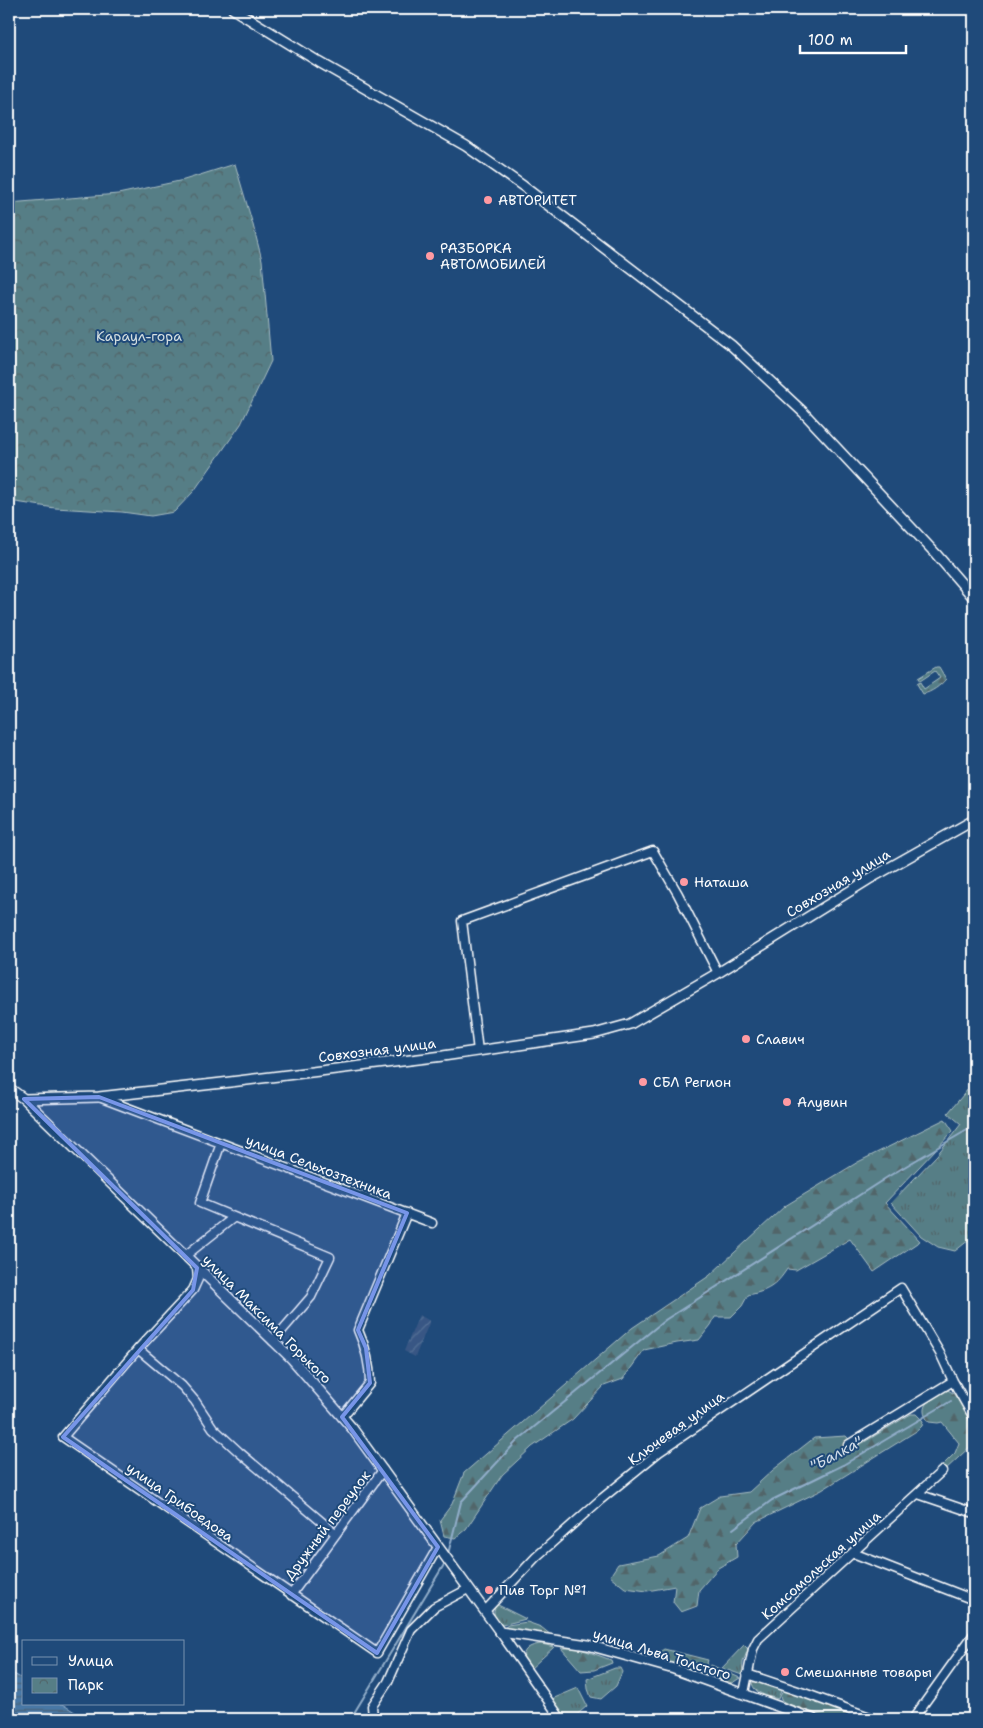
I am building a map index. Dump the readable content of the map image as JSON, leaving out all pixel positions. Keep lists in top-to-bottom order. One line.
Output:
{"streets":{"street":["Совхозная улица","улица Сельхозтехника","улица Максима Горького","Ключевая улица","улица Грибоедова","Дружный переулок","Комсомольская улица","улица Льва Толстого"]},"crossings":[["Совхозная улица","улица Сельхозтехника"],["Совхозная улица","улица Максима Горького"],["улица Максима Горького","Ключевая улица"],["улица Максима Горького","улица Грибоедова"],["улица Максима Горького","Дружный переулок"],["улица Максима Горького","улица Льва Толстого"],["улица Грибоедова","Дружный переулок"],["Комсомольская улица","улица Льва Толстого"]],"water":["\"Балка\""],"parks":["Караул-гора"],"places":["АВТОРИТЕТ","РАЗБОРКА АВТОМОБИЛЕЙ","Наташа","Славич","СБЛ Регион","Алувин","Пив Торг №1","Смешанные товары"],"legend":["Улица","Парк"],"scale_bar":"100 m"}
